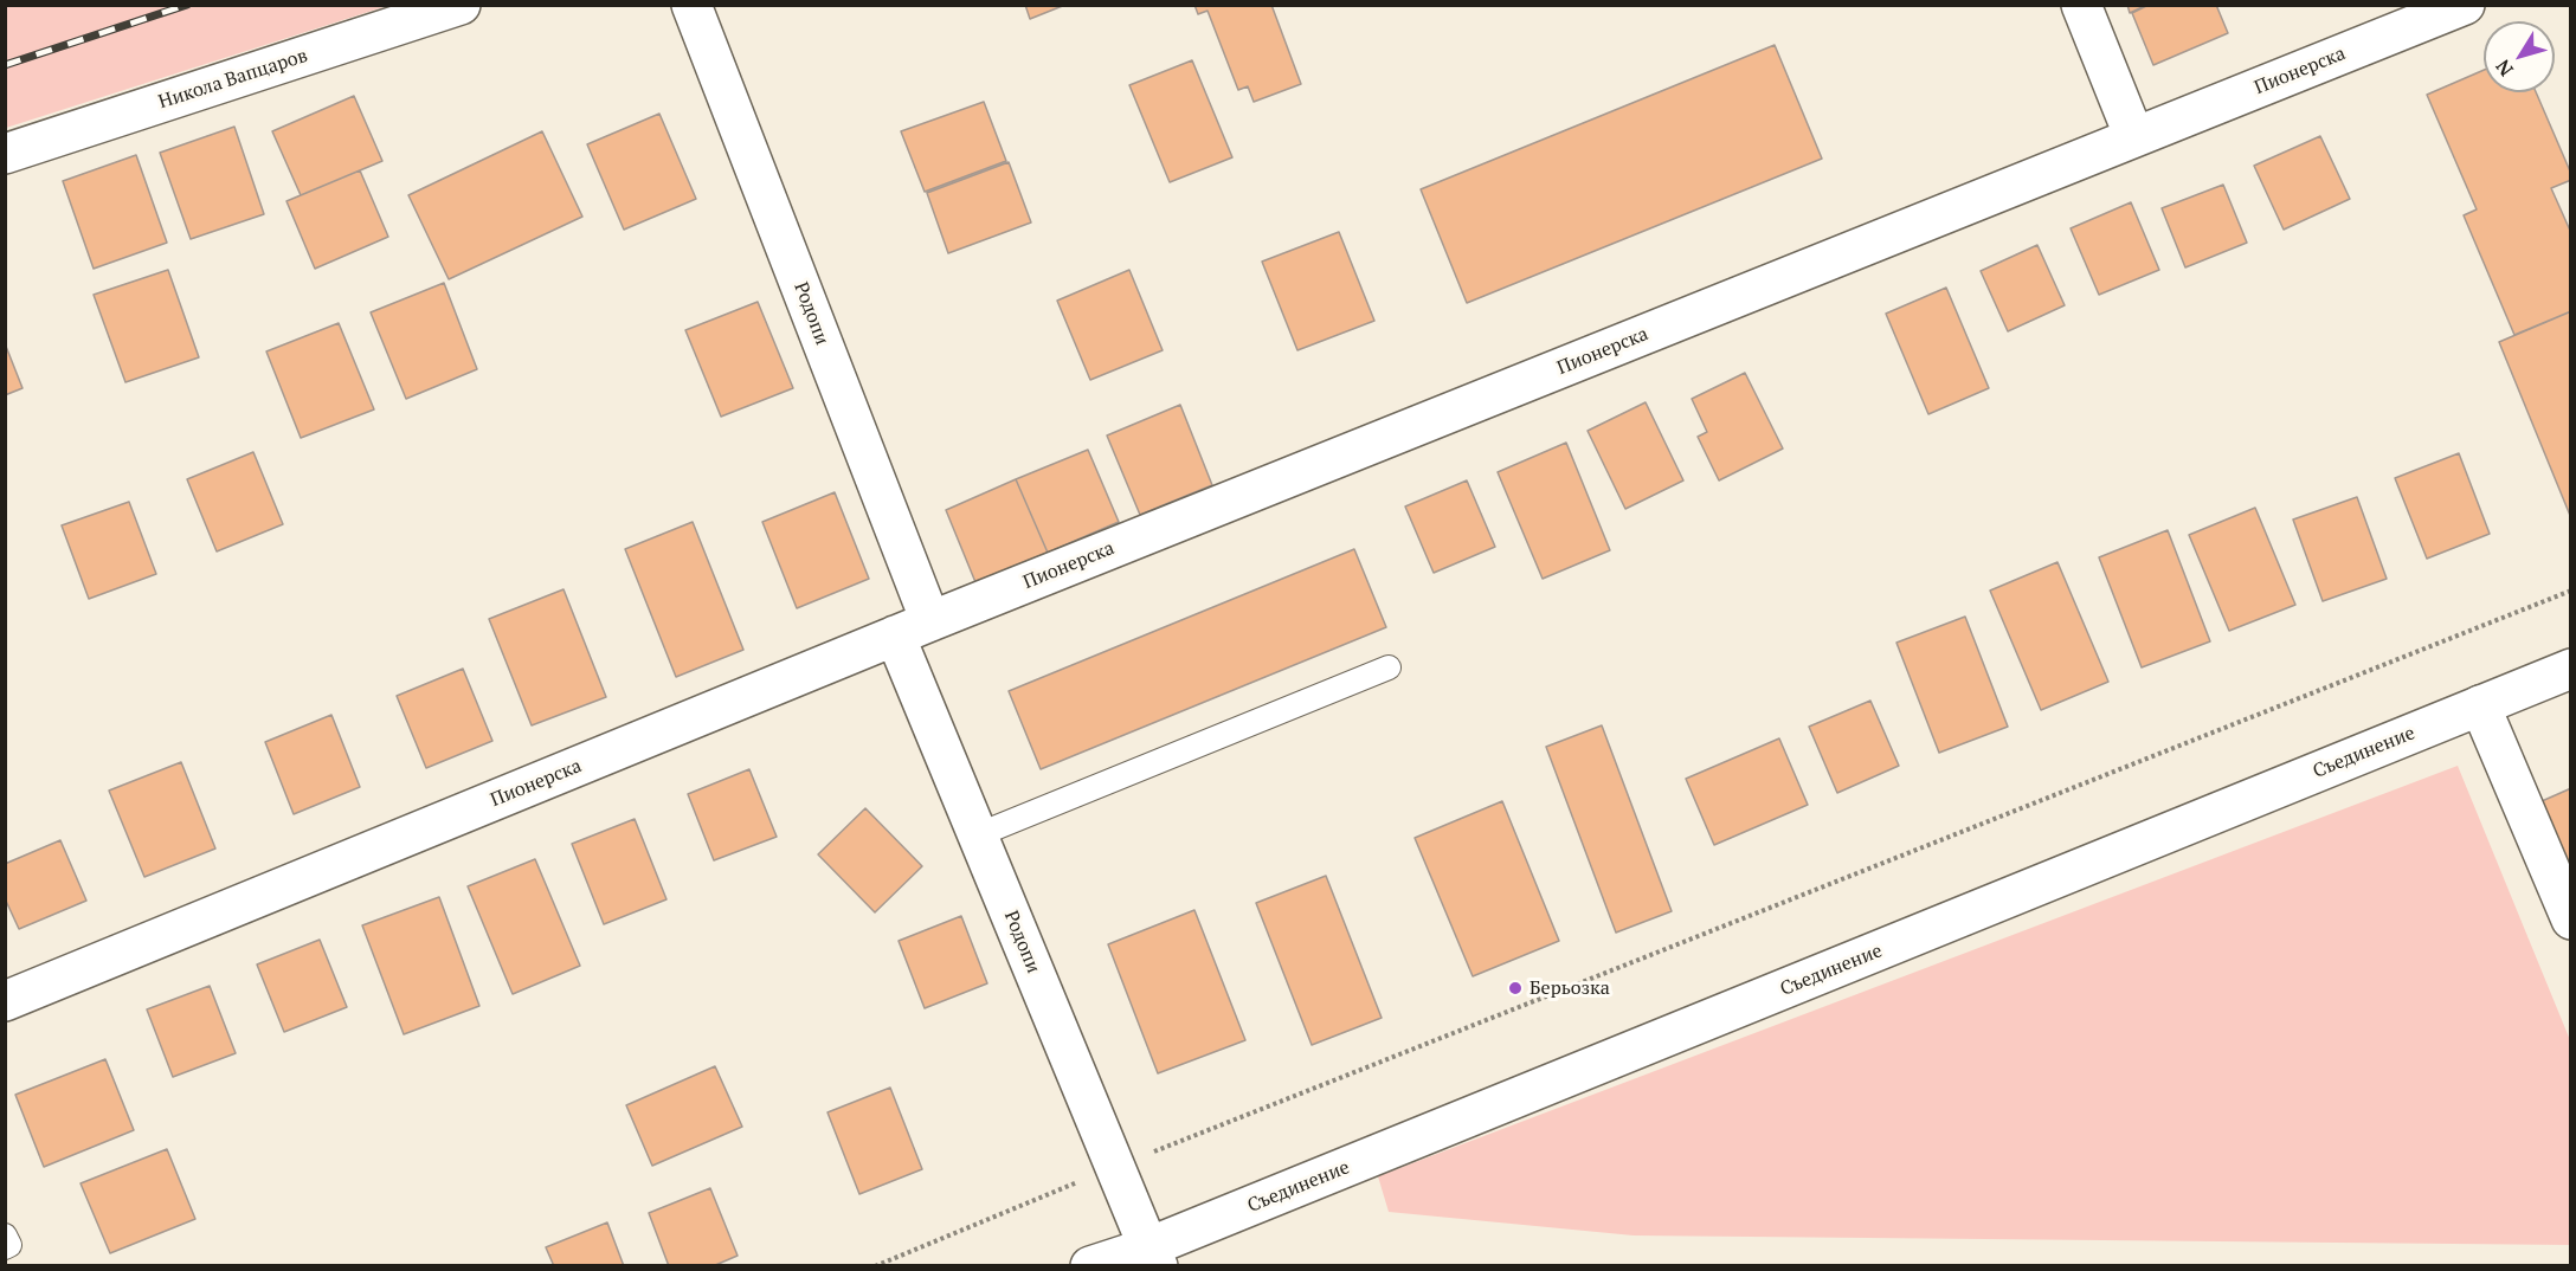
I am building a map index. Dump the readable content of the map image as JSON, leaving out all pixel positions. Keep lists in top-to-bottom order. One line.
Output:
{"streets":{"street":["Пионерска","Никола Вапцаров","Родопи","Съединение"]},"crossings":[["Пионерска","Родопи"],["Родопи","Съединение"]],"places":["Берьозка"],"north":"bottom left"}
